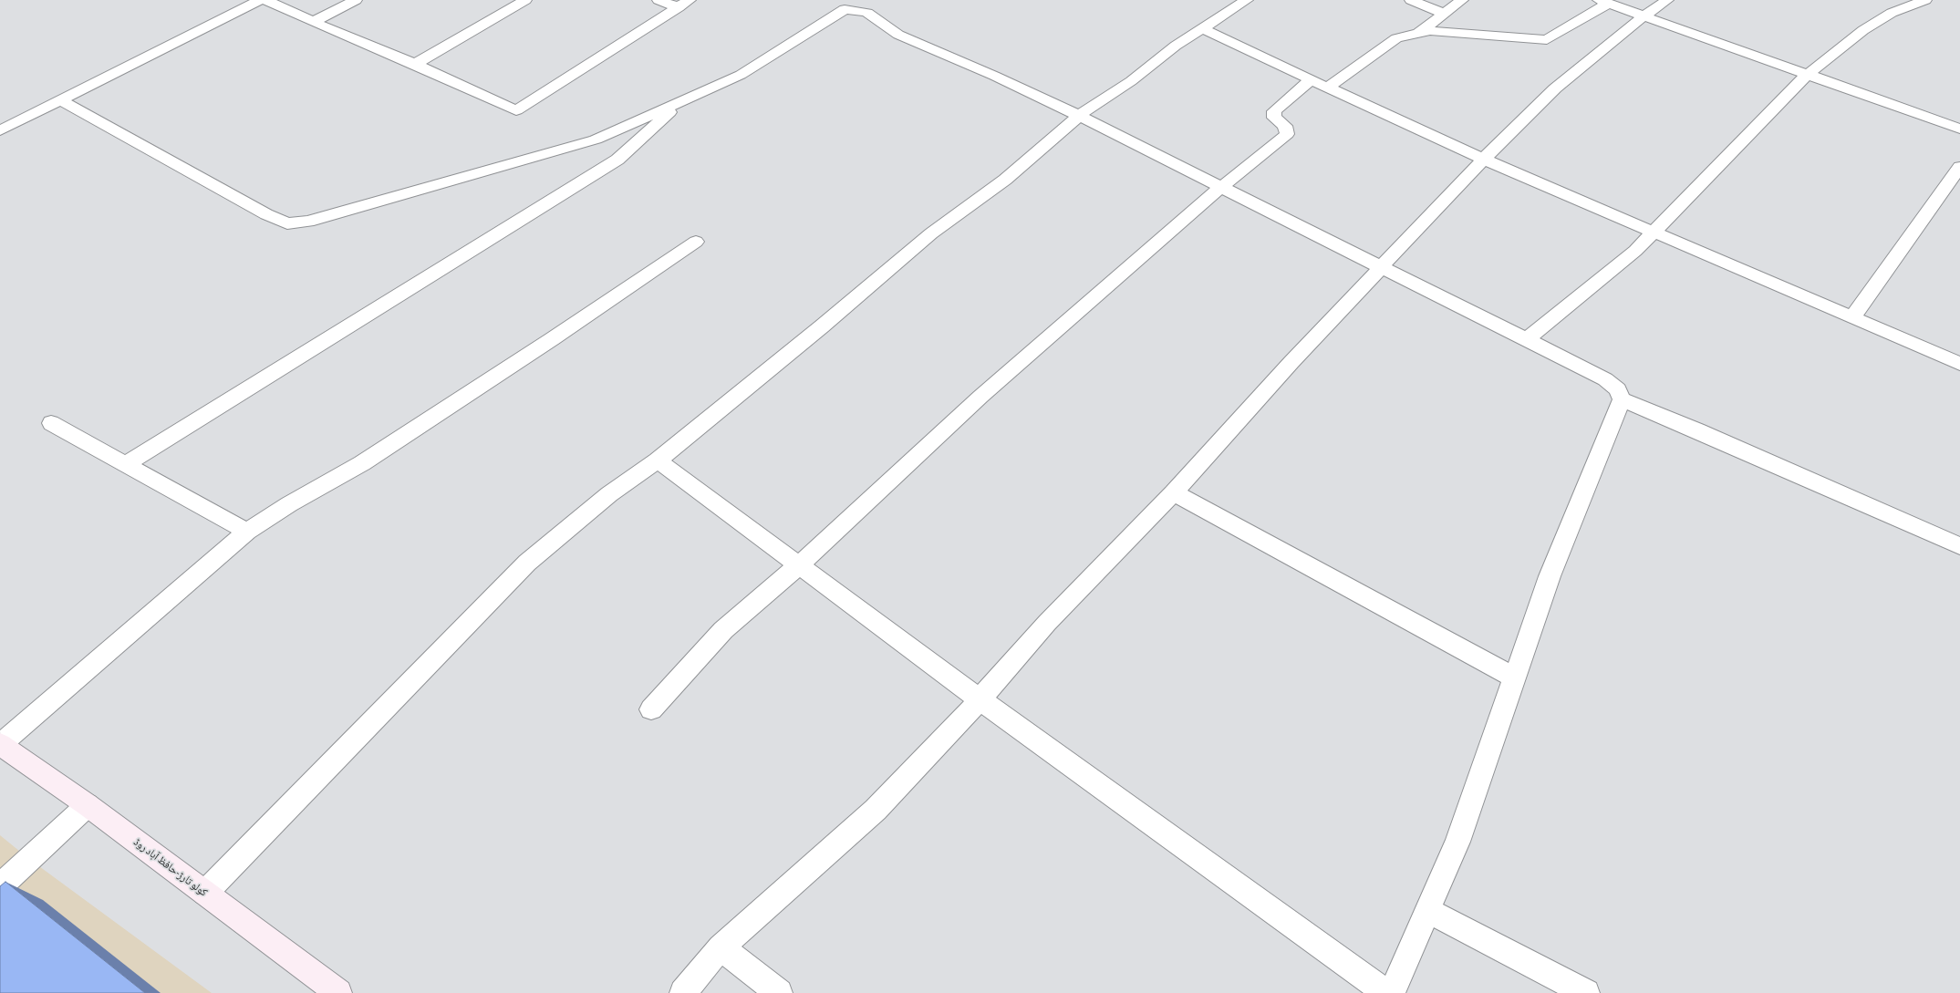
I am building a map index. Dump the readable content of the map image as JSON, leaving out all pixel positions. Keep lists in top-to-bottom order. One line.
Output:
{"streets":{"main road":["کولو تارڑ-حافظ آباد روڈ"]}}
